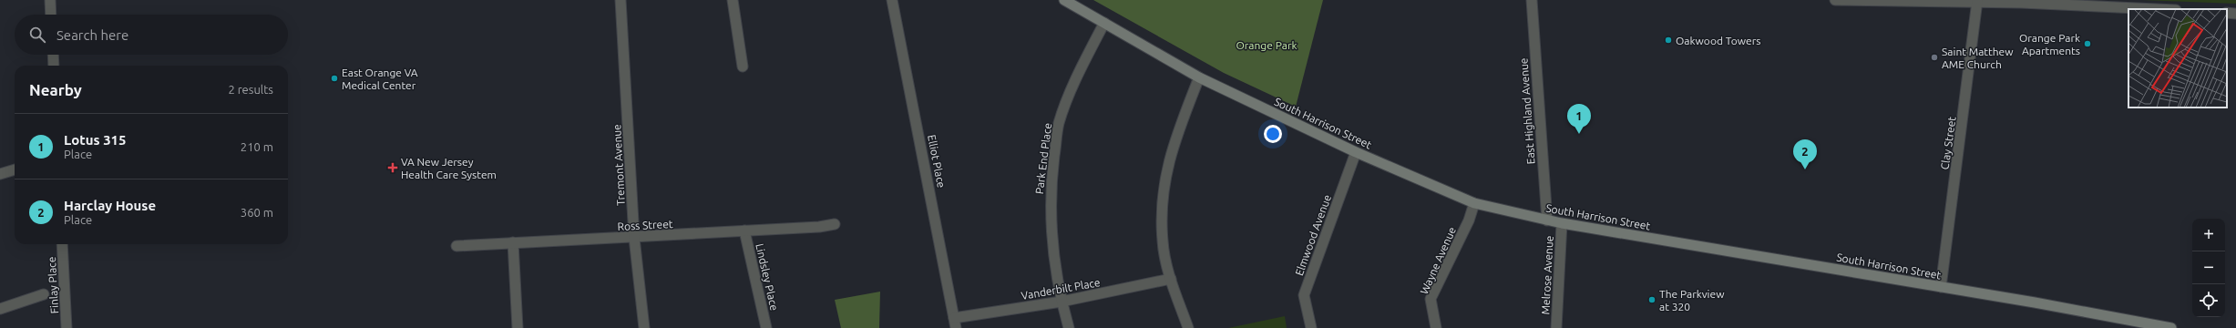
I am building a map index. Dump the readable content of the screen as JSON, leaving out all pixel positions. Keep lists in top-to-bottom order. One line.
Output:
{"streets":{"main road":["South Harrison Street"],"street":["East Highland Avenue","Clay Street","Park End Place","Elliot Place","Tremont Avenue","Ross Street","Elmwood Avenue","Wayne Avenue","Melrose Avenue","Lindsley Place","Finlay Place","Vanderbilt Place"]},"crossings":[["East Highland Avenue","South Harrison Street"],["South Harrison Street","Clay Street"],["South Harrison Street","Park End Place"],["South Harrison Street","Elmwood Avenue"],["South Harrison Street","Wayne Avenue"],["South Harrison Street","Melrose Avenue"],["Park End Place","Vanderbilt Place"],["Elliot Place","Vanderbilt Place"],["Tremont Avenue","Ross Street"],["Ross Street","Lindsley Place"]],"parks":["Orange Park"],"places":{"other":["Oakwood Towers","Orange Park Apartments","Saint Matthew AME Church","East Orange VA Medical Center","The Parkview at 320"],"health":["VA New Jersey Health Care System"]},"page":{"search":"Search here","heading":["Nearby","2 results"],"pins":["1","2"],"list":[{"mark":"1","name":"Lotus 315","note":"Place","value":"210 m"},{"mark":"2","name":"Harclay House","note":"Place","value":"360 m"}],"map_buttons":["+","−"]}}
